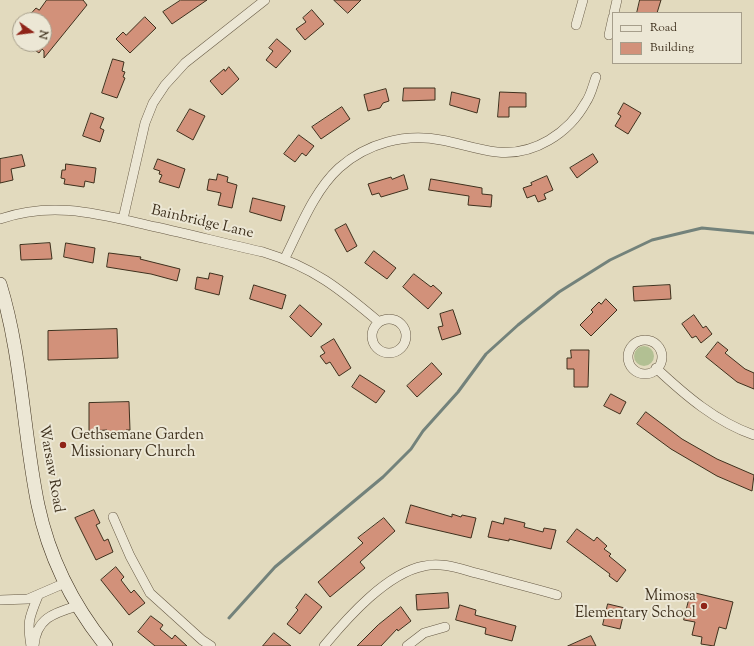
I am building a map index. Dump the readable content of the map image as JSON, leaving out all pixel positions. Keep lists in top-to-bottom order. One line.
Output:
{"streets":{"street":["Bainbridge Lane","Warsaw Road"]},"places":["Gethsemane Garden Missionary Church","Mimosa Elementary School"],"legend":["Road","Building"],"north":"right"}
